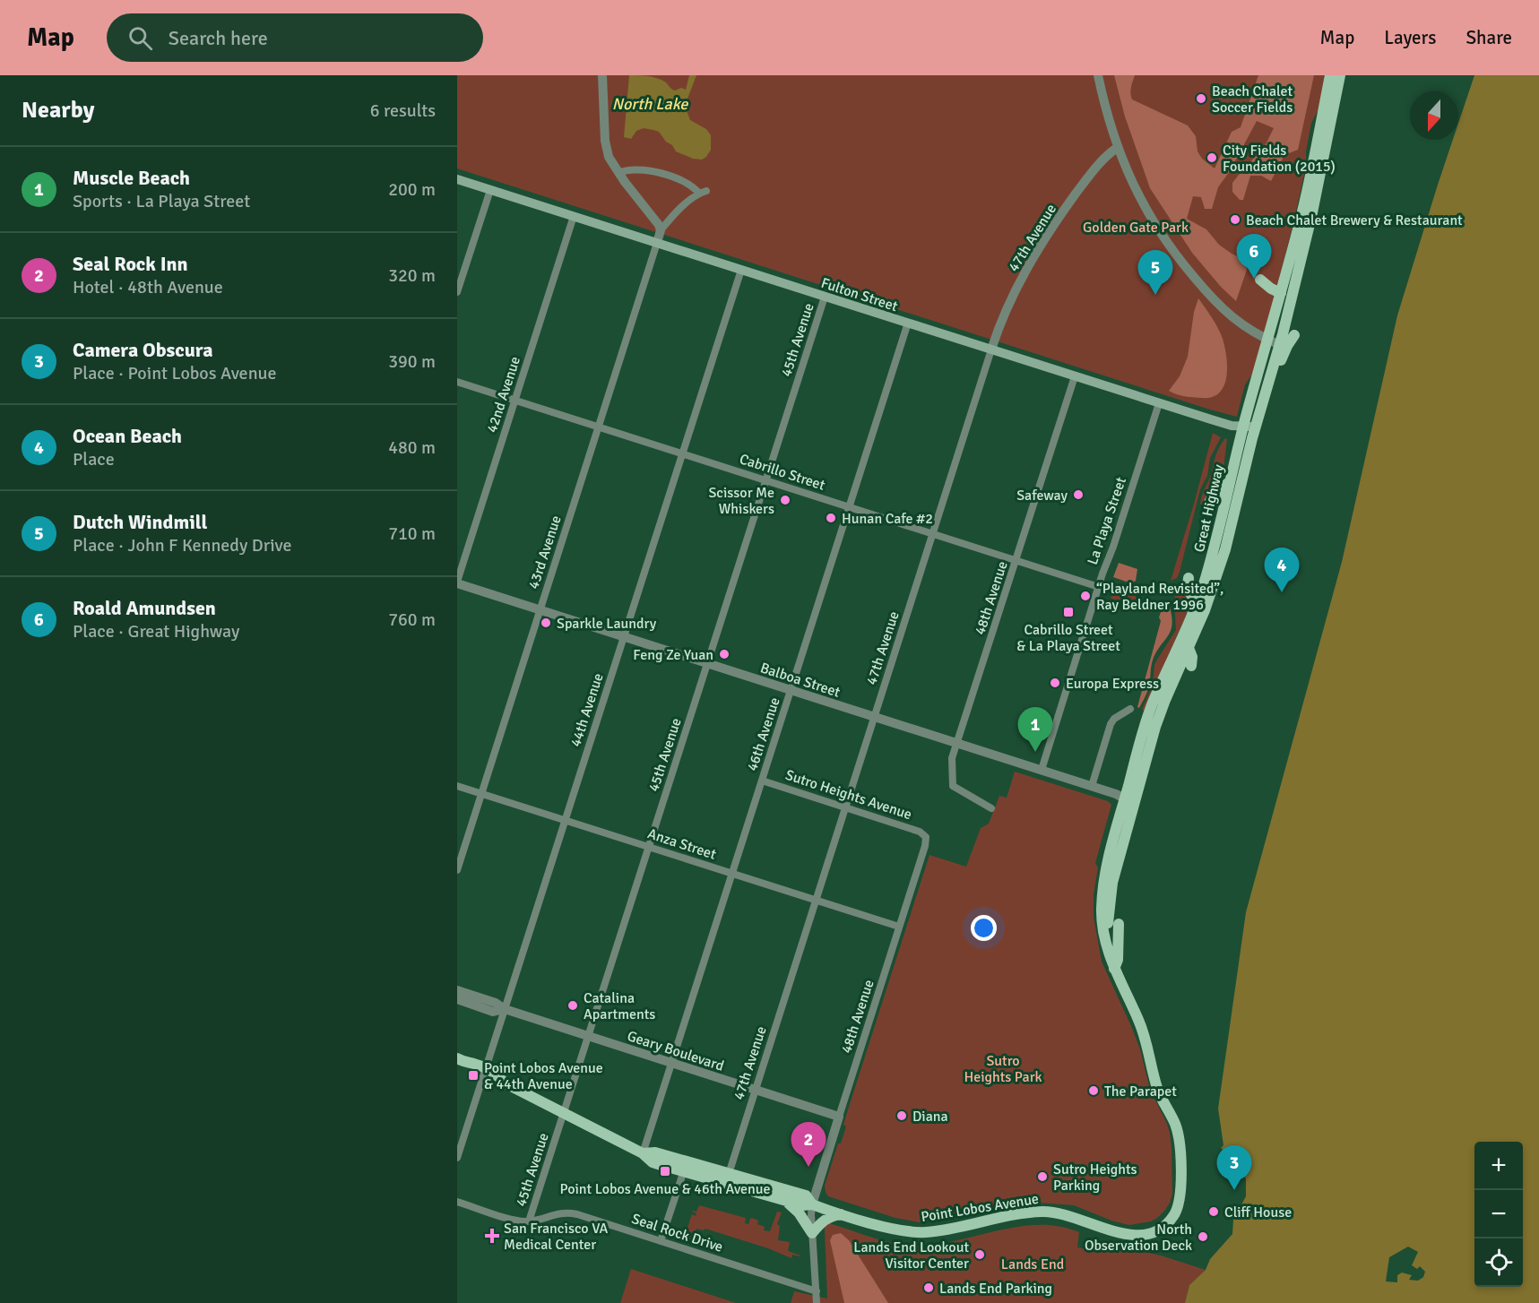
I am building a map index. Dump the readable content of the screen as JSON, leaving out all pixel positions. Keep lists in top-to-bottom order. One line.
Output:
{"streets":{"main road":["Fulton Street","Great Highway","Point Lobos Avenue"],"street":["47th Avenue","45th Avenue","42nd Avenue","Cabrillo Street","La Playa Street","43rd Avenue","48th Avenue","Balboa Street","44th Avenue","46th Avenue","Sutro Heights Avenue","Anza Street","Geary Boulevard","Seal Rock Drive"]},"crossings":[["47th Avenue","Fulton Street"],["47th Avenue","Cabrillo Street"],["47th Avenue","Balboa Street"],["47th Avenue","Sutro Heights Avenue"],["47th Avenue","Anza Street"],["47th Avenue","Geary Boulevard"],["47th Avenue","Point Lobos Avenue"],["Fulton Street","45th Avenue"],["Fulton Street","42nd Avenue"],["Fulton Street","Great Highway"],["Fulton Street","La Playa Street"],["Fulton Street","43rd Avenue"],["Fulton Street","48th Avenue"],["Fulton Street","44th Avenue"],["Fulton Street","46th Avenue"],["45th Avenue","Cabrillo Street"],["45th Avenue","Balboa Street"],["45th Avenue","Anza Street"],["45th Avenue","Geary Boulevard"],["45th Avenue","Point Lobos Avenue"],["45th Avenue","Seal Rock Drive"],["42nd Avenue","Cabrillo Street"],["42nd Avenue","Balboa Street"],["Cabrillo Street","La Playa Street"],["Cabrillo Street","43rd Avenue"],["Cabrillo Street","48th Avenue"],["Cabrillo Street","44th Avenue"],["Cabrillo Street","46th Avenue"],["Great Highway","Balboa Street"],["Great Highway","Point Lobos Avenue"],["La Playa Street","Balboa Street"],["43rd Avenue","Balboa Street"],["43rd Avenue","Anza Street"],["48th Avenue","Balboa Street"],["48th Avenue","Sutro Heights Avenue"],["48th Avenue","Anza Street"],["48th Avenue","Geary Boulevard"],["48th Avenue","Point Lobos Avenue"],["Balboa Street","44th Avenue"],["Balboa Street","46th Avenue"],["44th Avenue","Anza Street"],["44th Avenue","Geary Boulevard"],["44th Avenue","Point Lobos Avenue"],["46th Avenue","Sutro Heights Avenue"],["46th Avenue","Anza Street"],["46th Avenue","Geary Boulevard"],["46th Avenue","Point Lobos Avenue"]],"water":["North Lake"],"parks":["Golden Gate Park","Sutro Heights Park","Lands End"],"places":{"other":["Beach Chalet Soccer Fields","City Fields Foundation (2015)","Beach Chalet Brewery & Restaurant","Safeway","Scissor Me Whiskers","Hunan Cafe #2","“Playland Revisited”, Ray Beldner 1996","Sparkle Laundry","Feng Ze Yuan","Europa Express","Catalina Apartments","The Parapet","Diana","Sutro Heights Parking","Cliff House","North Observation Deck","Lands End Lookout Visitor Center","Lands End Parking"],"transit":["Cabrillo Street & La Playa Street","Point Lobos Avenue & 44th Avenue","Point Lobos Avenue & 46th Avenue"],"health":["San Francisco VA Medical Center"]},"north":"bottom","page":{"header":"Map","search":"Search here","nav":["Map","Layers","Share"],"heading":["Nearby","6 results"],"list":[{"mark":"1","name":"Muscle Beach","note":"Sports · La Playa Street","value":"200 m"},{"mark":"2","name":"Seal Rock Inn","note":"Hotel · 48th Avenue","value":"320 m"},{"mark":"3","name":"Camera Obscura","note":"Place · Point Lobos Avenue","value":"390 m"},{"mark":"4","name":"Ocean Beach","note":"Place","value":"480 m"},{"mark":"5","name":"Dutch Windmill","note":"Place · John F Kennedy Drive","value":"710 m"},{"mark":"6","name":"Roald Amundsen","note":"Place · Great Highway","value":"760 m"}],"pins":["6","5","4","1","2","3"],"map_buttons":["+","−"]}}
